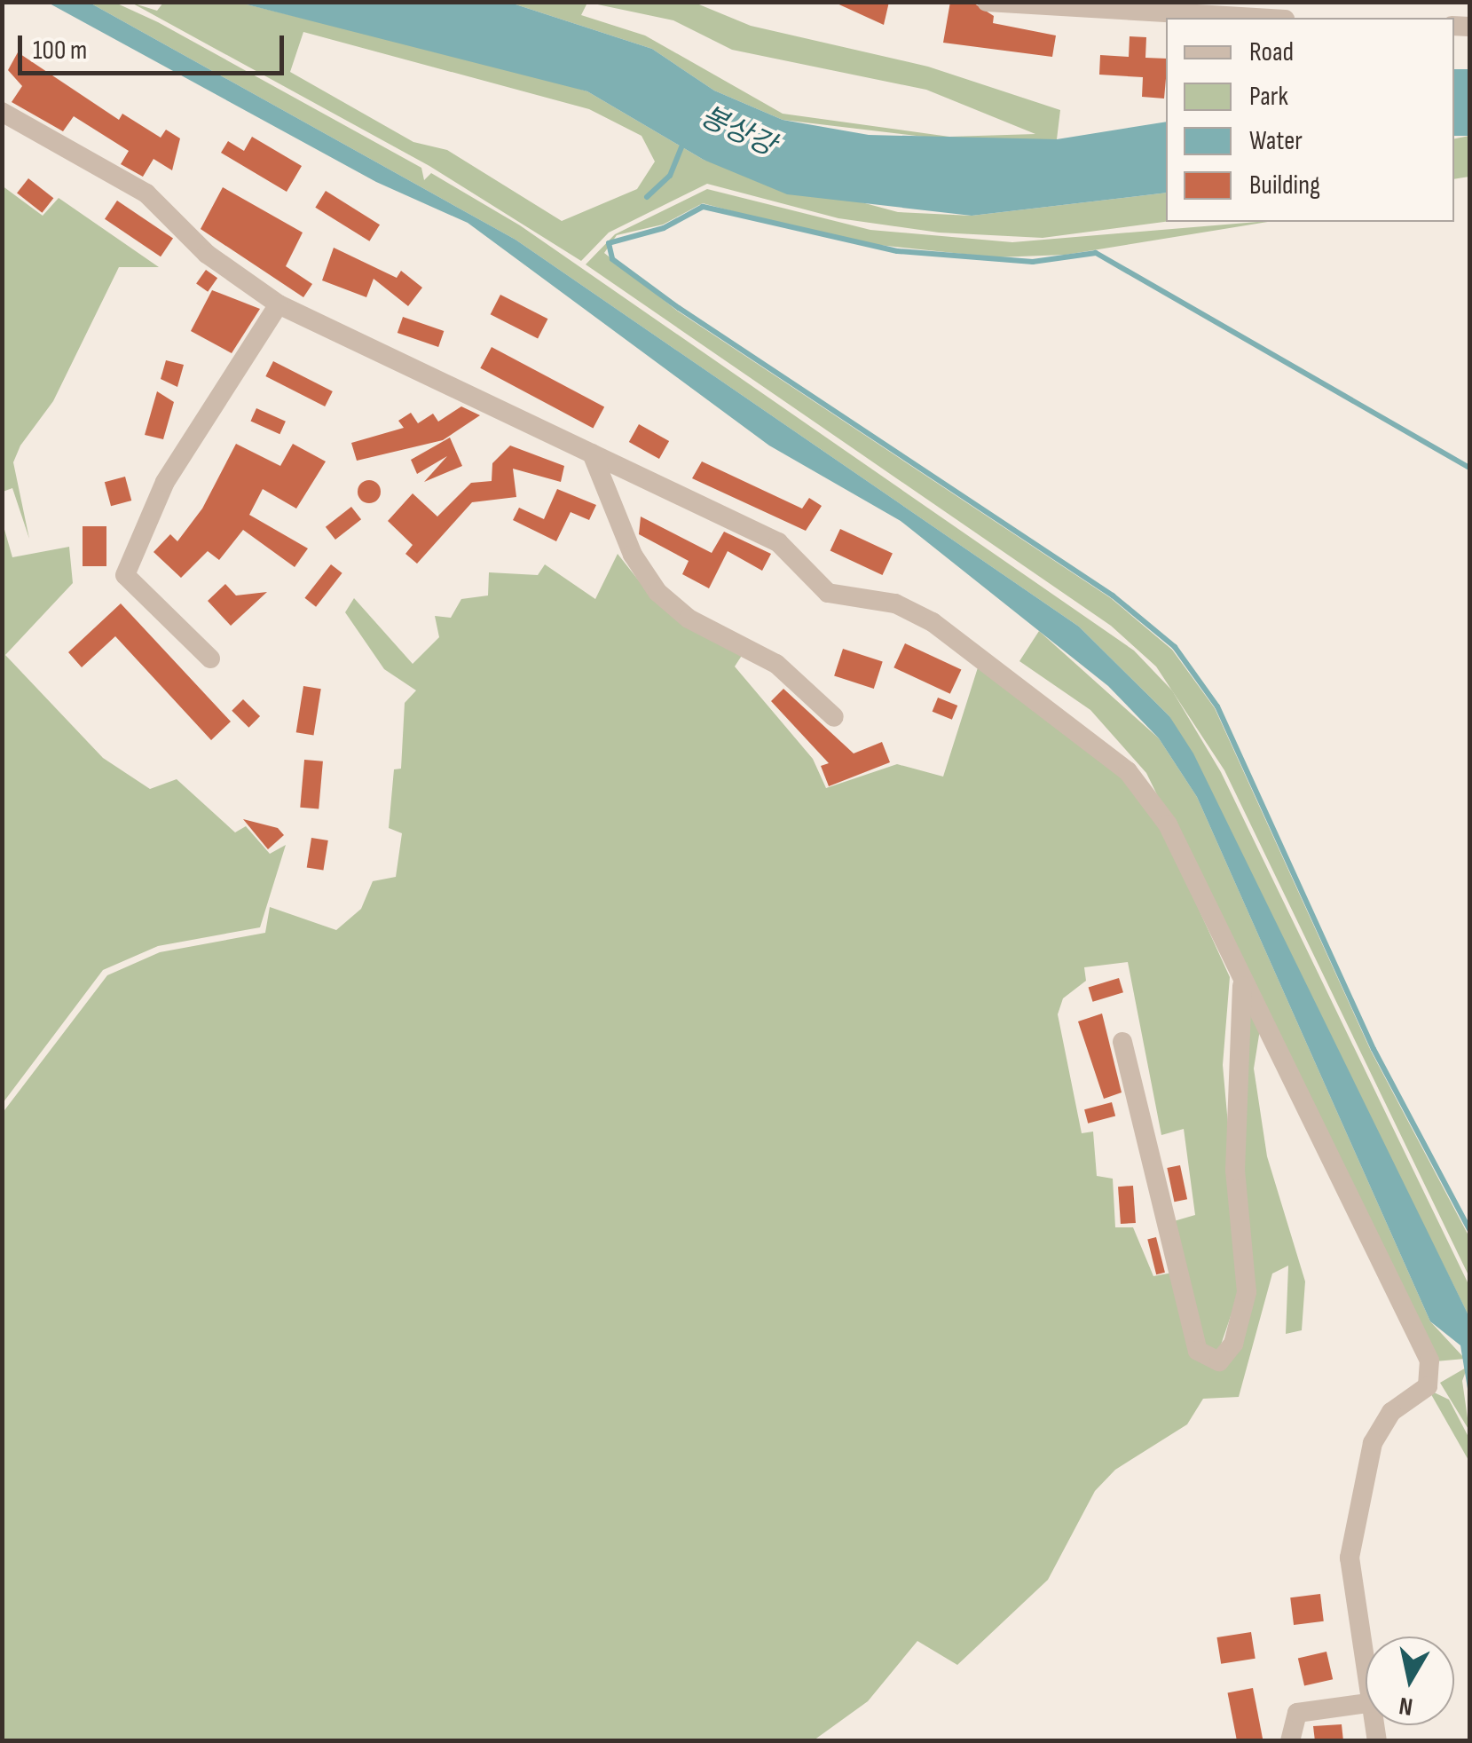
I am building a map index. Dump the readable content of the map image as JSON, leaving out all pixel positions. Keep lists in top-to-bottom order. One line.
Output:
{"water":["봉상강"],"legend":["Road","Park","Water","Building"],"scale_bar":"100 m","north":"bottom"}
